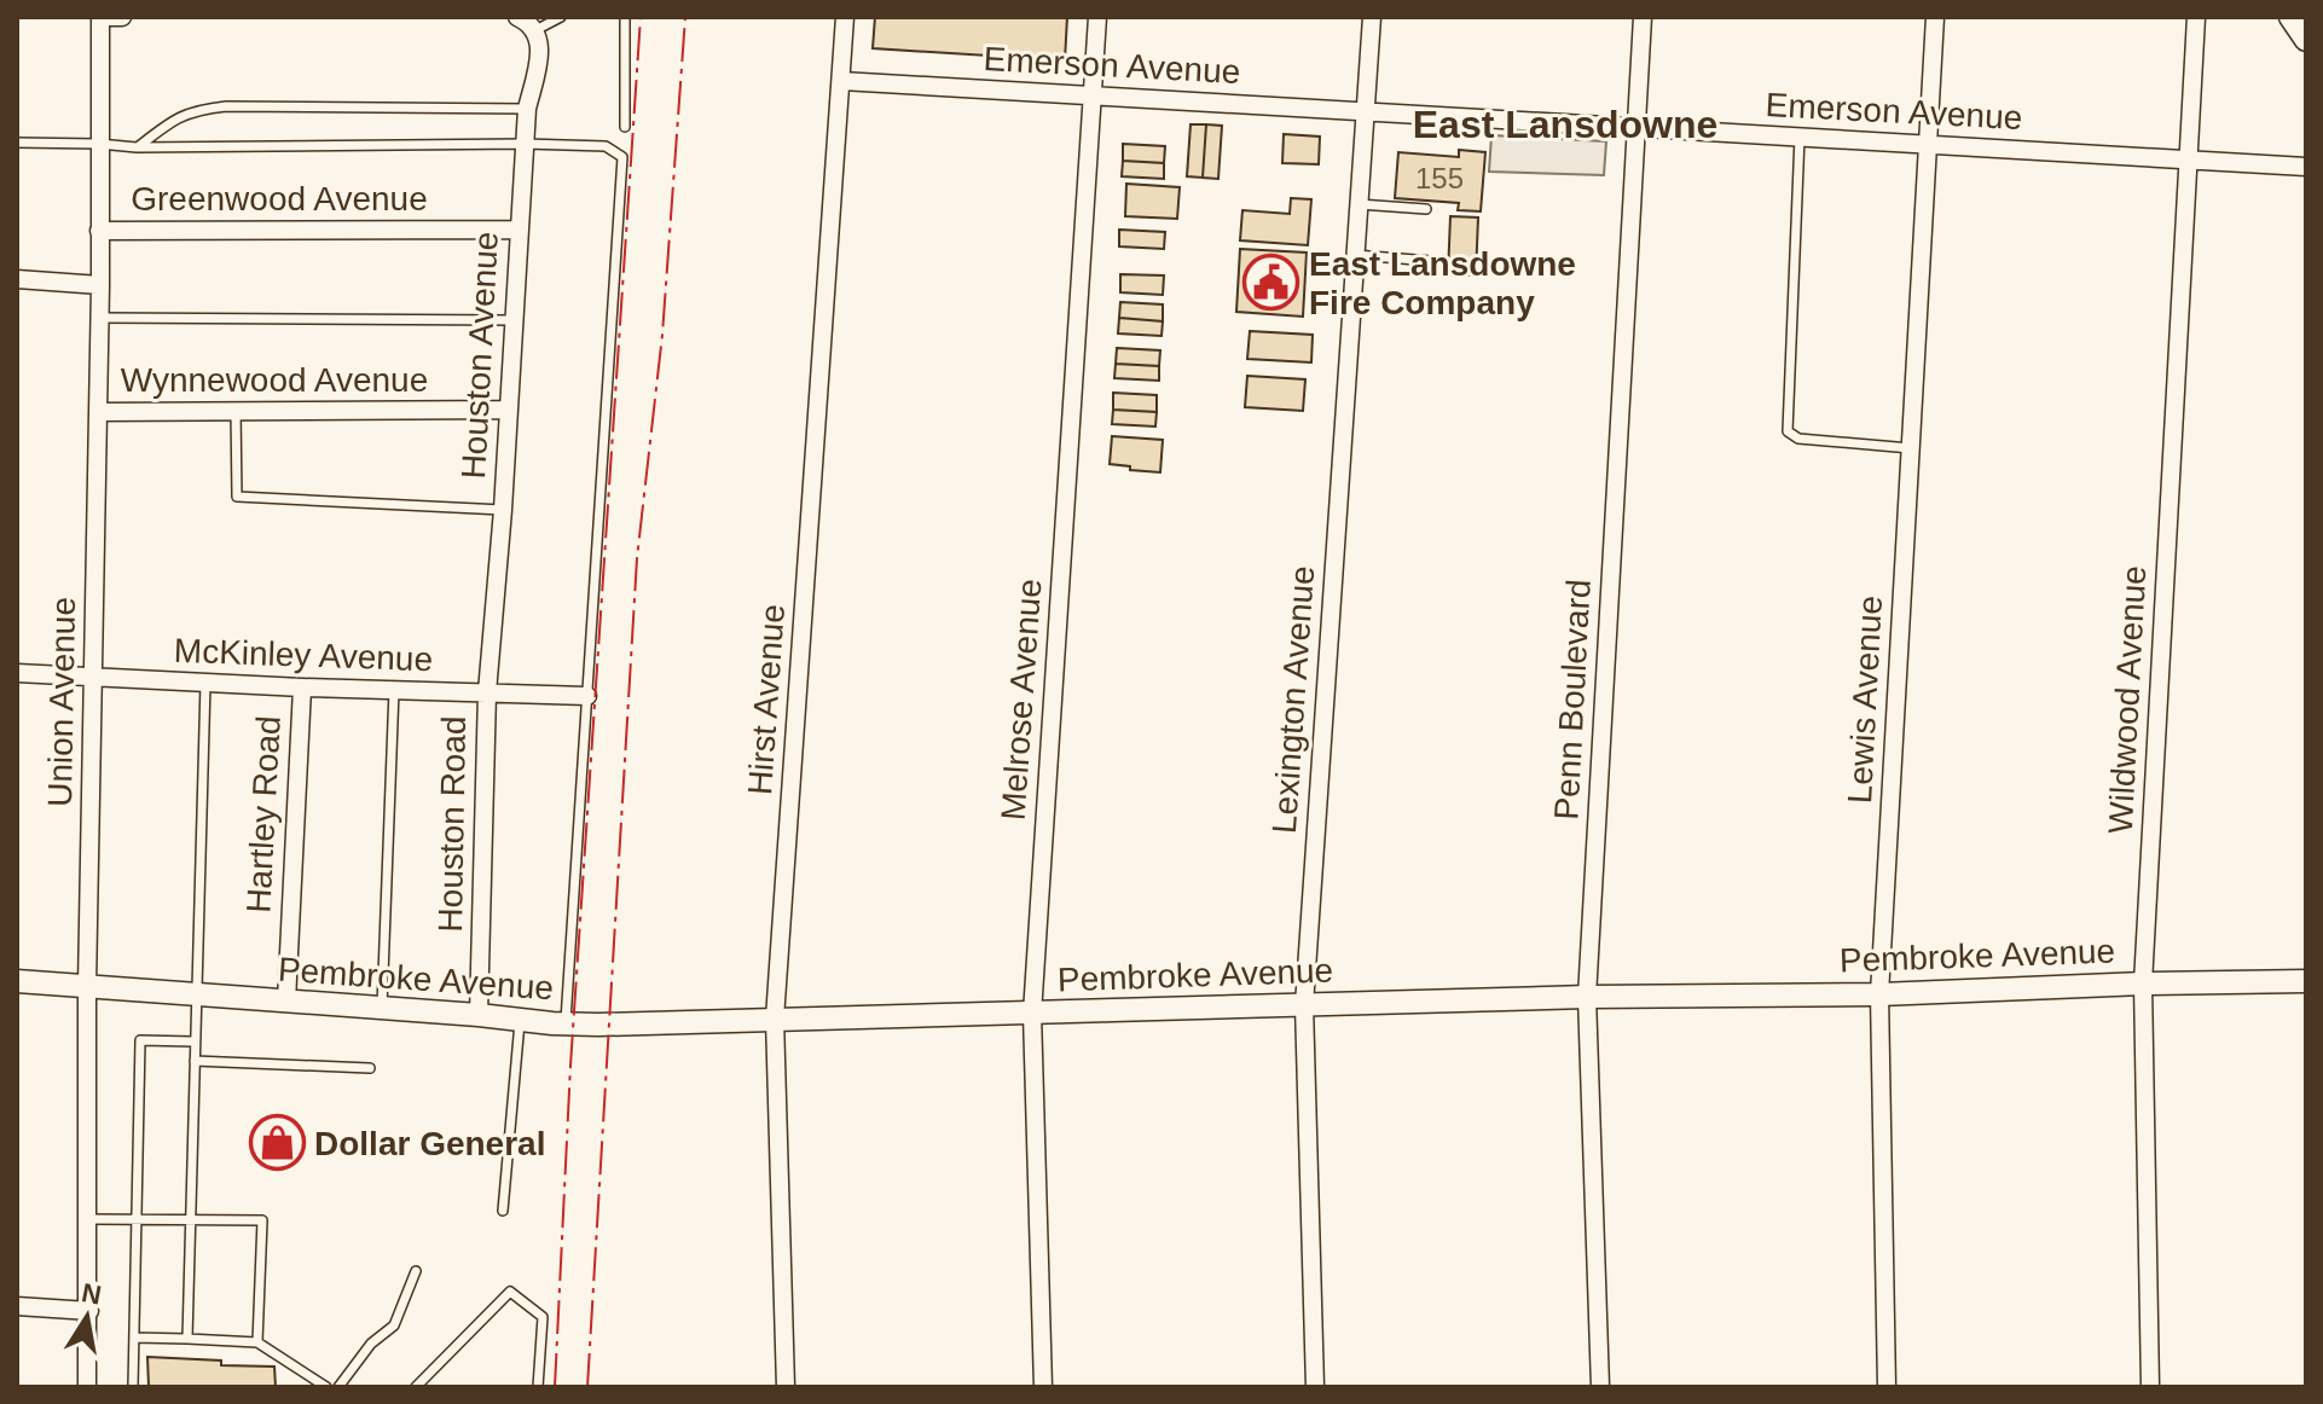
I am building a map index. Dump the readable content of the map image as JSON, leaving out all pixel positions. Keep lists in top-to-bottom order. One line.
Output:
{"streets":{"street":["Emerson Avenue","Greenwood Avenue","Houston Avenue","Wynnewood Avenue","McKinley Avenue","Hirst Avenue","Melrose Avenue","Lexington Avenue","Penn Boulevard","Lewis Avenue","Wildwood Avenue","Union Avenue","Hartley Road","Houston Road","Pembroke Avenue"]},"crossings":[["Emerson Avenue","Hirst Avenue"],["Emerson Avenue","Melrose Avenue"],["Emerson Avenue","Lexington Avenue"],["Emerson Avenue","Penn Boulevard"],["Emerson Avenue","Lewis Avenue"],["Emerson Avenue","Wildwood Avenue"],["Greenwood Avenue","Houston Avenue"],["Greenwood Avenue","Union Avenue"],["Houston Avenue","Wynnewood Avenue"],["Houston Avenue","McKinley Avenue"],["Houston Avenue","Houston Road"],["Wynnewood Avenue","Union Avenue"],["McKinley Avenue","Union Avenue"],["McKinley Avenue","Hartley Road"],["McKinley Avenue","Houston Road"],["Hirst Avenue","Pembroke Avenue"],["Melrose Avenue","Pembroke Avenue"],["Lexington Avenue","Pembroke Avenue"],["Penn Boulevard","Pembroke Avenue"],["Lewis Avenue","Pembroke Avenue"],["Wildwood Avenue","Pembroke Avenue"],["Union Avenue","Pembroke Avenue"],["Hartley Road","Pembroke Avenue"],["Houston Road","Pembroke Avenue"]],"districts":["East Lansdowne"],"places":{"public building":["East Lansdowne Fire Company"],"shop":["Dollar General"]},"house_numbers":["155"],"north":"top"}
